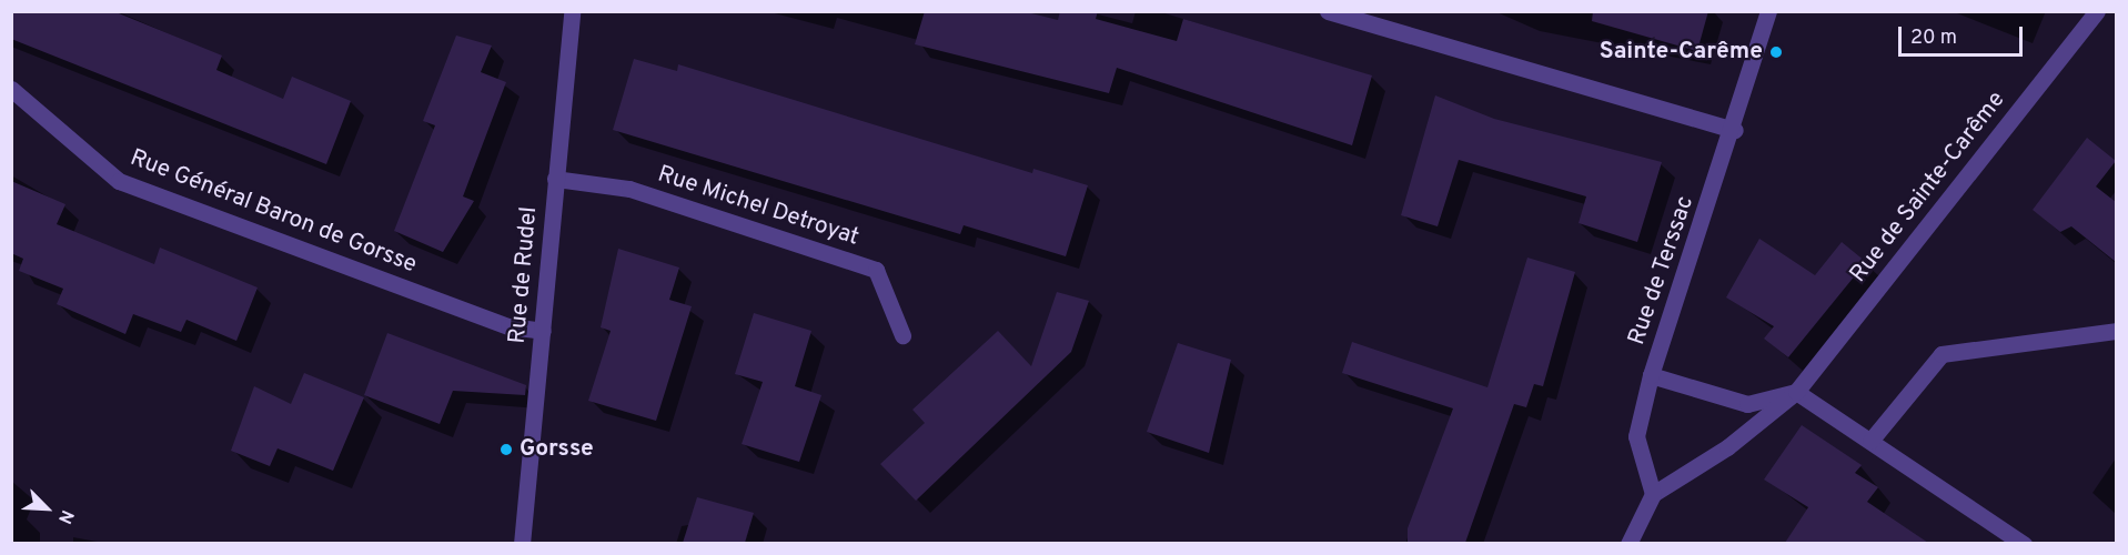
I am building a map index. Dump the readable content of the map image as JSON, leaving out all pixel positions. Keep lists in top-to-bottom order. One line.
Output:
{"streets":{"street":["Rue de Sainte-Carême","Rue Michel Detroyat","Rue Général Baron de Gorsse","Rue de Terssac","Rue de Rudel"]},"crossings":[["Rue de Sainte-Carême","Rue de Terssac"],["Rue Michel Detroyat","Rue de Rudel"],["Rue Général Baron de Gorsse","Rue de Rudel"]],"places":["Sainte-Carême","Gorsse"],"scale_bar":"20 m","north":"bottom right"}
